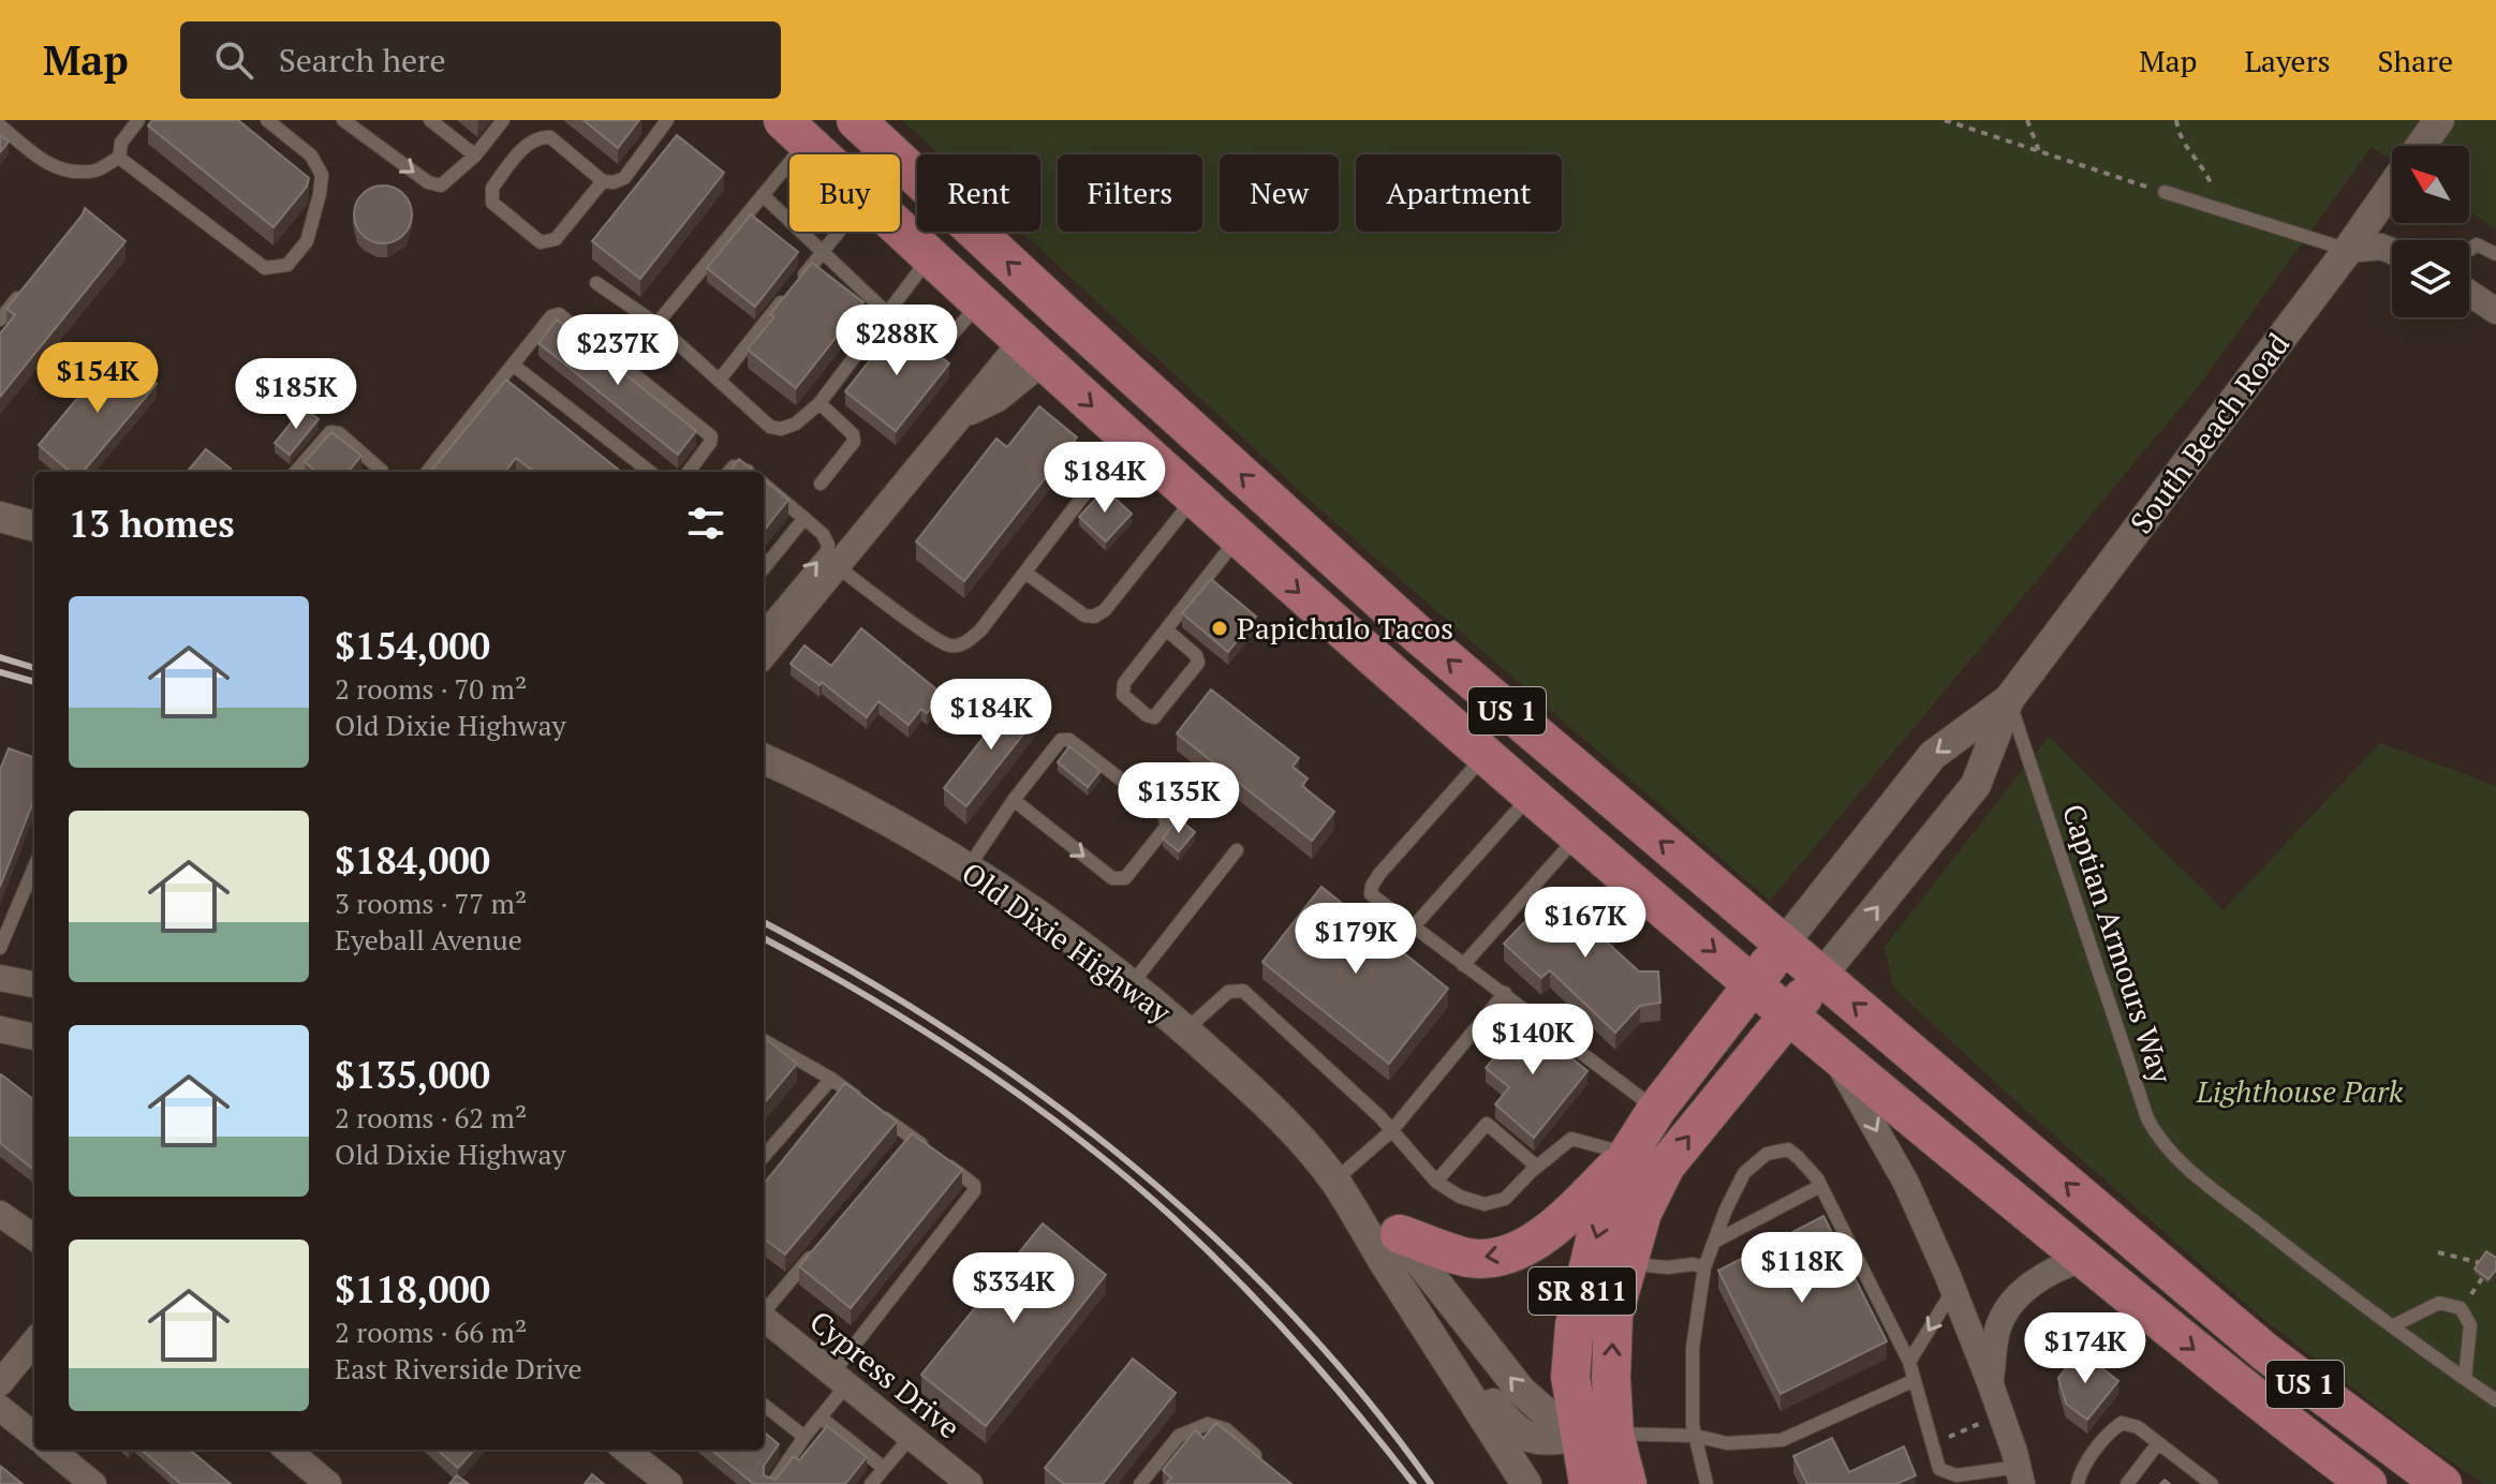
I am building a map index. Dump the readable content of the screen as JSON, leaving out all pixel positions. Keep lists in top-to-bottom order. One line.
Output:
{"streets":{"main road":["US 1","SR 811"],"street":["South Beach Road","Old Dixie Highway","Cypress Drive"],"lane":["Captian Armours Way"]},"crossings":[["South Beach Road","US 1"],["South Beach Road","Captian Armours Way"],["South Beach Road","SR 811"],["US 1","SR 811"],["Old Dixie Highway","SR 811"]],"parks":["Lighthouse Park"],"places":["Papichulo Tacos"],"north":"top left","page":{"header":"Map","search":"Search here","nav":["Map","Layers","Share"],"chip":["Buy","Rent","Filters","New","Apartment"],"price":["$288K","$237K","$154K","$185K","$184K","$184K","$135K","$167K","$179K","$140K","$118K","$334K","$174K"],"heading":"13 homes","list":[{"name":"$154,000","note":"2 rooms · 70 m² · Old Dixie Highway"},{"name":"$184,000","note":"3 rooms · 77 m² · Eyeball Avenue"},{"name":"$135,000","note":"2 rooms · 62 m² · Old Dixie Highway"},{"name":"$118,000","note":"2 rooms · 66 m² · East Riverside Drive"}]}}
